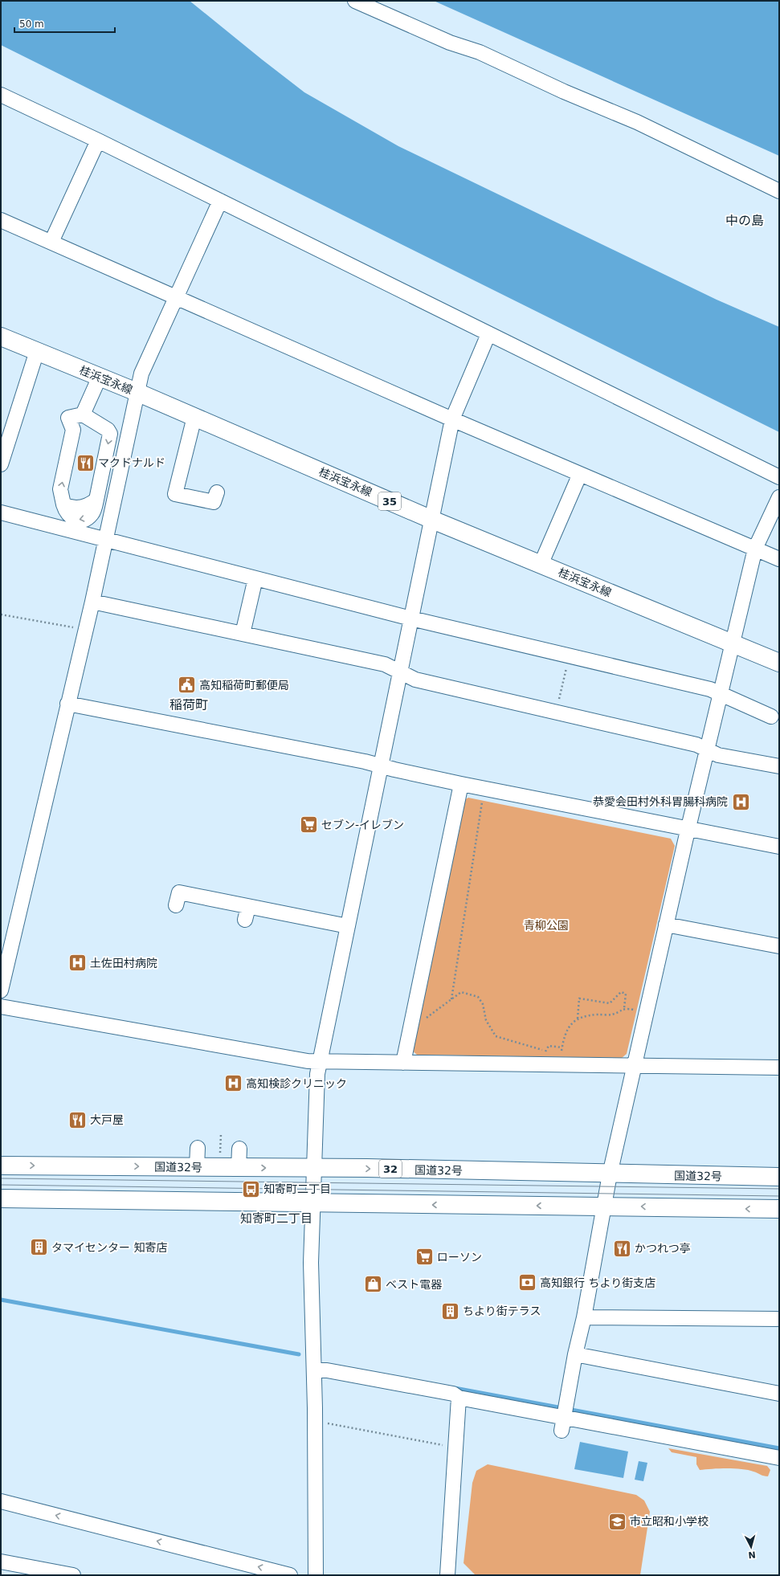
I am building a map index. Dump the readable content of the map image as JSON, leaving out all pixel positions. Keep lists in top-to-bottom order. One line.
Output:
{"streets":{"main road":["桂浜宝永線","35","国道32号","32"]},"districts":["中の島","稲荷町","知寄町二丁目"],"parks":["青柳公園"],"places":{"restaurant":["マクドナルド","大戸屋","かつれつ亭"],"public building":["高知稲荷町郵便局"],"hospital":["恭愛会田村外科胃腸科病院","土佐田村病院","高知検診クリニック"],"supermarket":["セブン-イレブン","ローソン"],"bus stop":["知寄町二丁目"],"building":["タマイセンター 知寄店","ちより街テラス"],"bank":["高知銀行 ちより街支店"],"shop":["ベスト電器"],"school or university":["市立昭和小学校"]},"scale_bar":"50 m","north":"bottom"}
